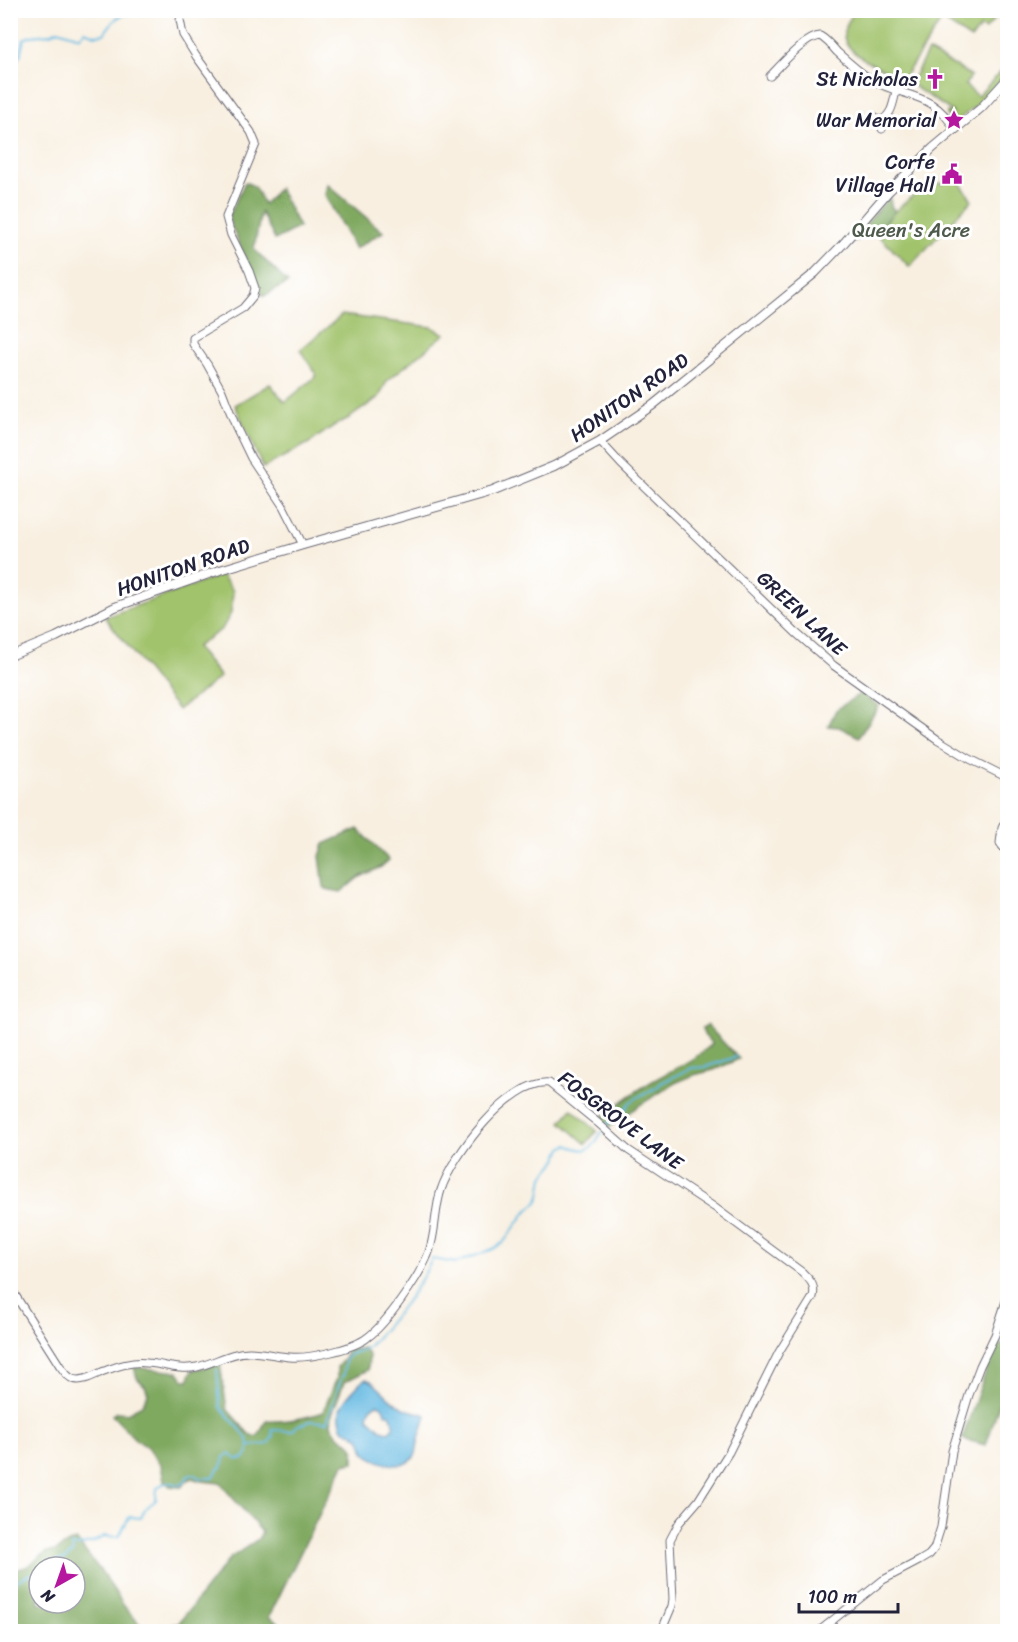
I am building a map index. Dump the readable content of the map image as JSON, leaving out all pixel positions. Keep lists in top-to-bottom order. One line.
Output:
{"streets":{"main road":["HONITON ROAD"],"street":["GREEN LANE","FOSGROVE LANE"]},"crossings":[["HONITON ROAD","GREEN LANE"]],"parks":["Queen's Acre"],"places":{"church":["St Nicholas"],"place":["War Memorial"],"public building":["Corfe Village Hall"]},"scale_bar":"100 m","north":"bottom left"}
